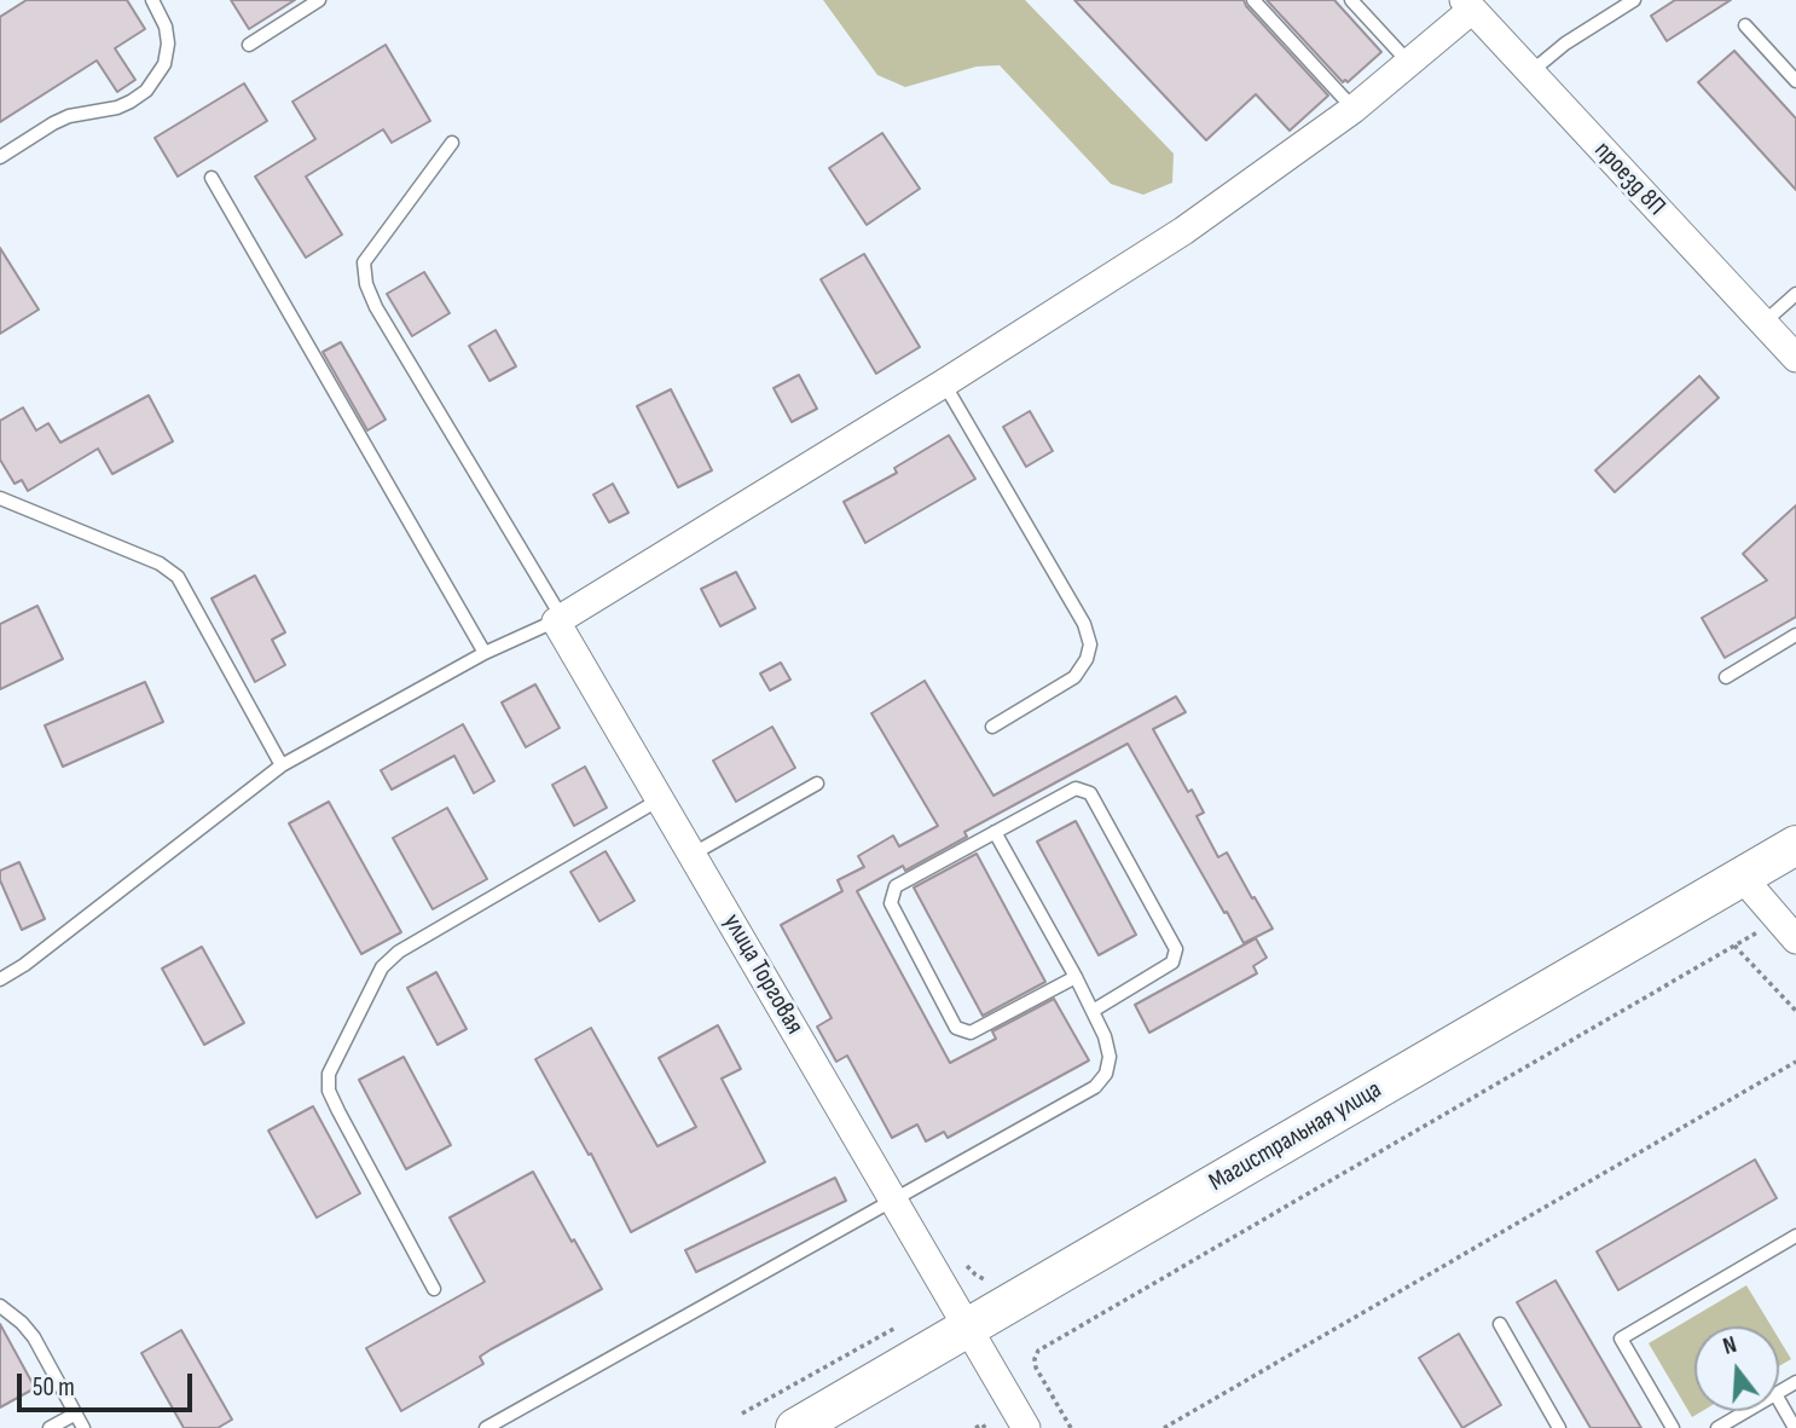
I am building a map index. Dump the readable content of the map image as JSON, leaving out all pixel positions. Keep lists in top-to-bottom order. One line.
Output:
{"streets":{"main road":["Магистральная улица"],"street":["проезд 8П","улица Торговая"]},"crossings":[["улица Торговая","Магистральная улица"]],"scale_bar":"50 m","north":"top"}
